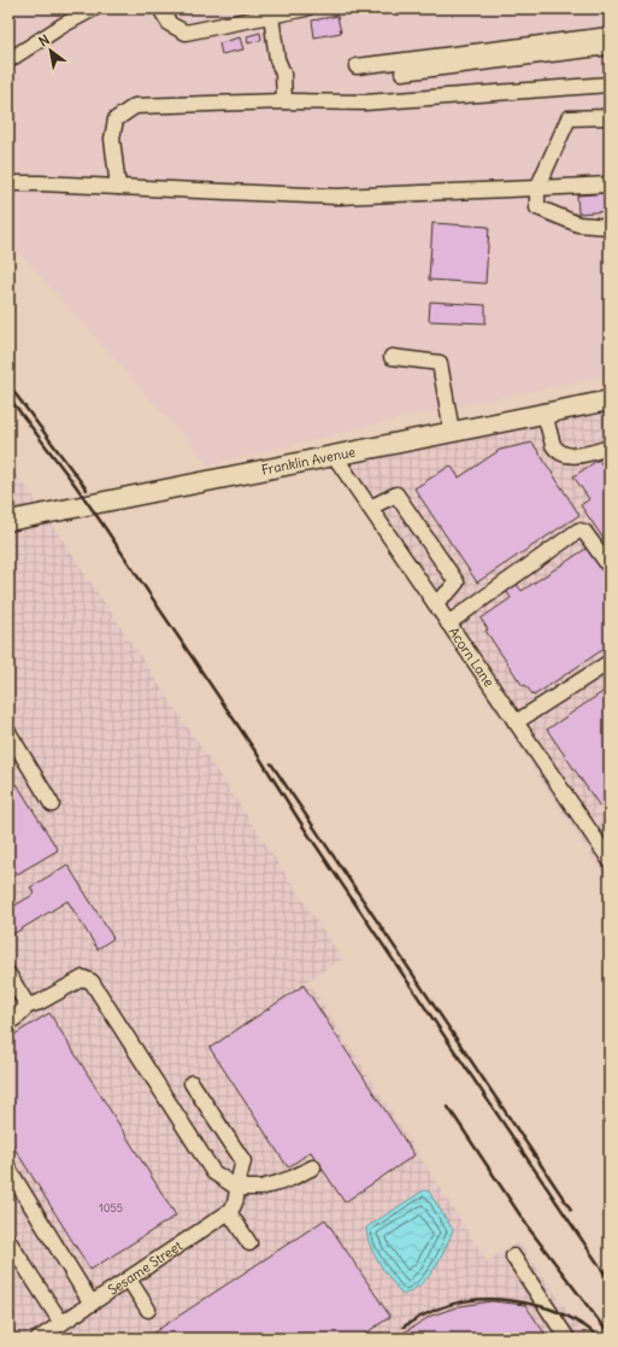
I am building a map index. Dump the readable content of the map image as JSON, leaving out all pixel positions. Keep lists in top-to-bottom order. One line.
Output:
{"streets":{"main road":["Franklin Avenue"],"street":["Acorn Lane","Sesame Street"]},"crossings":[["Franklin Avenue","Acorn Lane"]],"house_numbers":["1055"],"north":"top left"}
